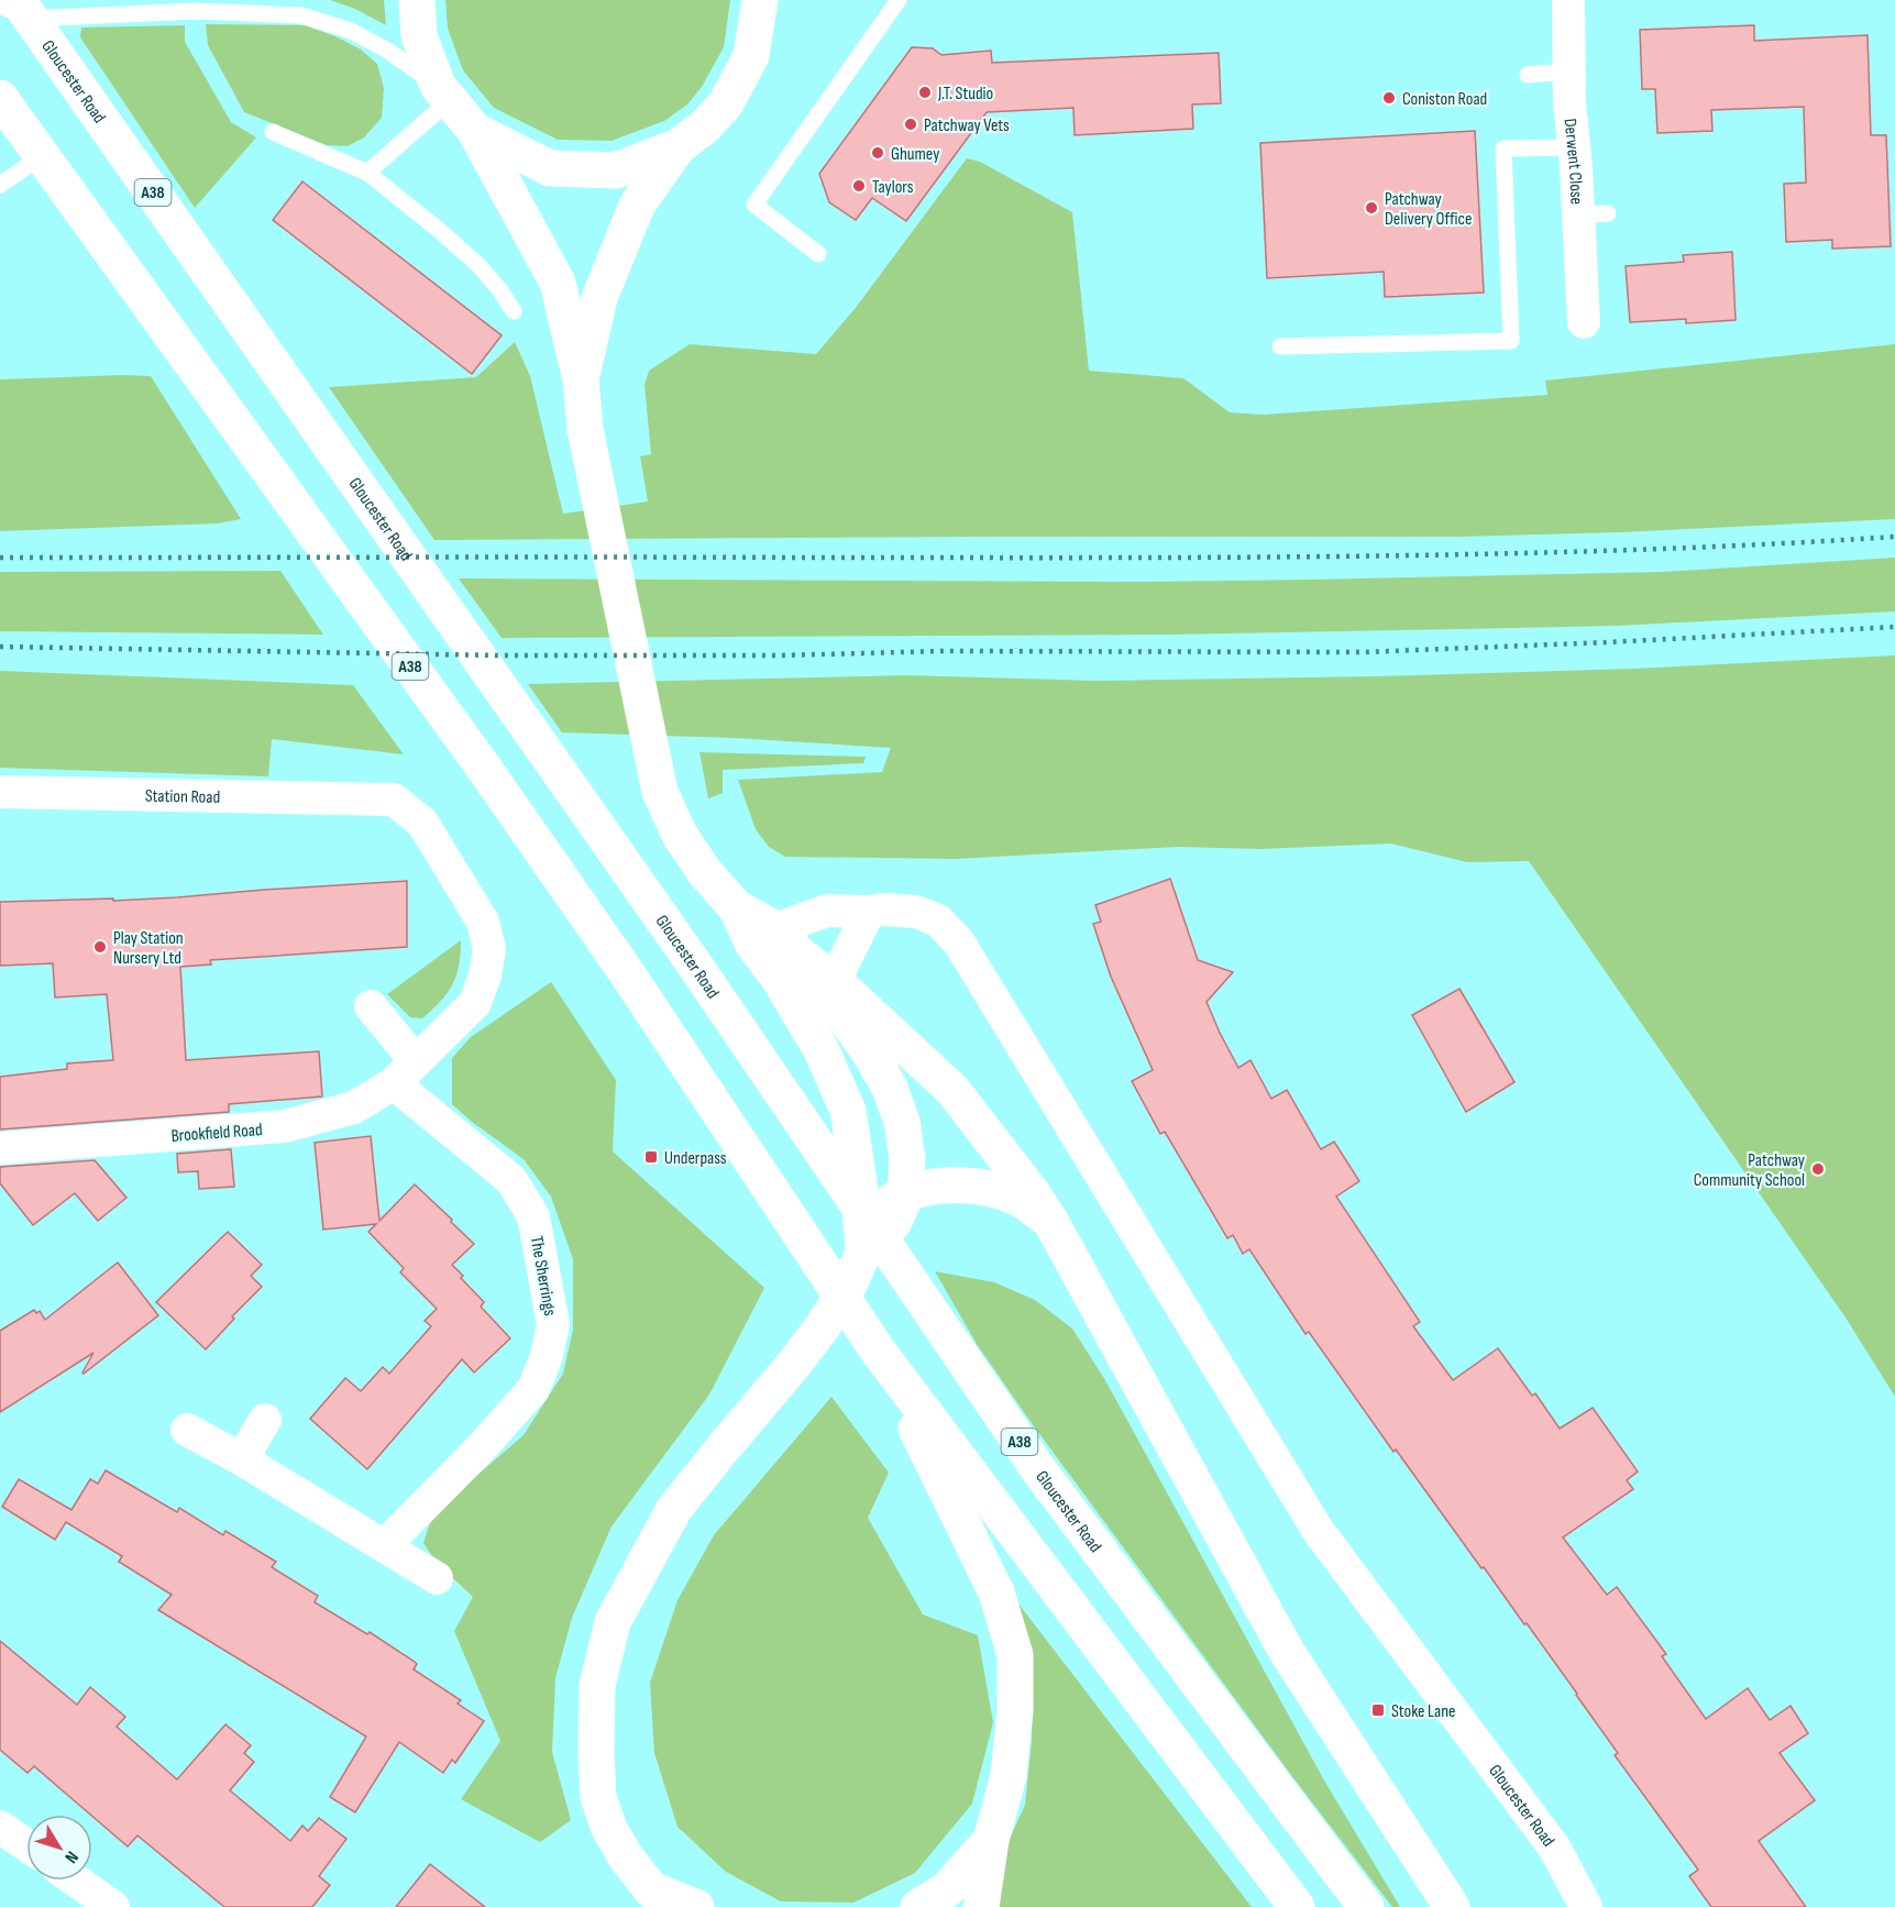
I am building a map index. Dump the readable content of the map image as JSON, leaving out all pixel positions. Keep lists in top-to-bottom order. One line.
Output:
{"streets":{"main road":["Gloucester Road","A38"],"street":["Derwent Close","Station Road","Brookfield Road","The Sherrings"]},"crossings":[["Station Road","Brookfield Road"],["Brookfield Road","The Sherrings"]],"places":{"other":["J.T. Studio","Coniston Road","Patchway Vets","Ghumey","Taylors","Patchway Delivery Office","Play Station Nursery Ltd","Patchway Community School"],"transit":["Underpass","Stoke Lane"]},"north":"bottom right"}
